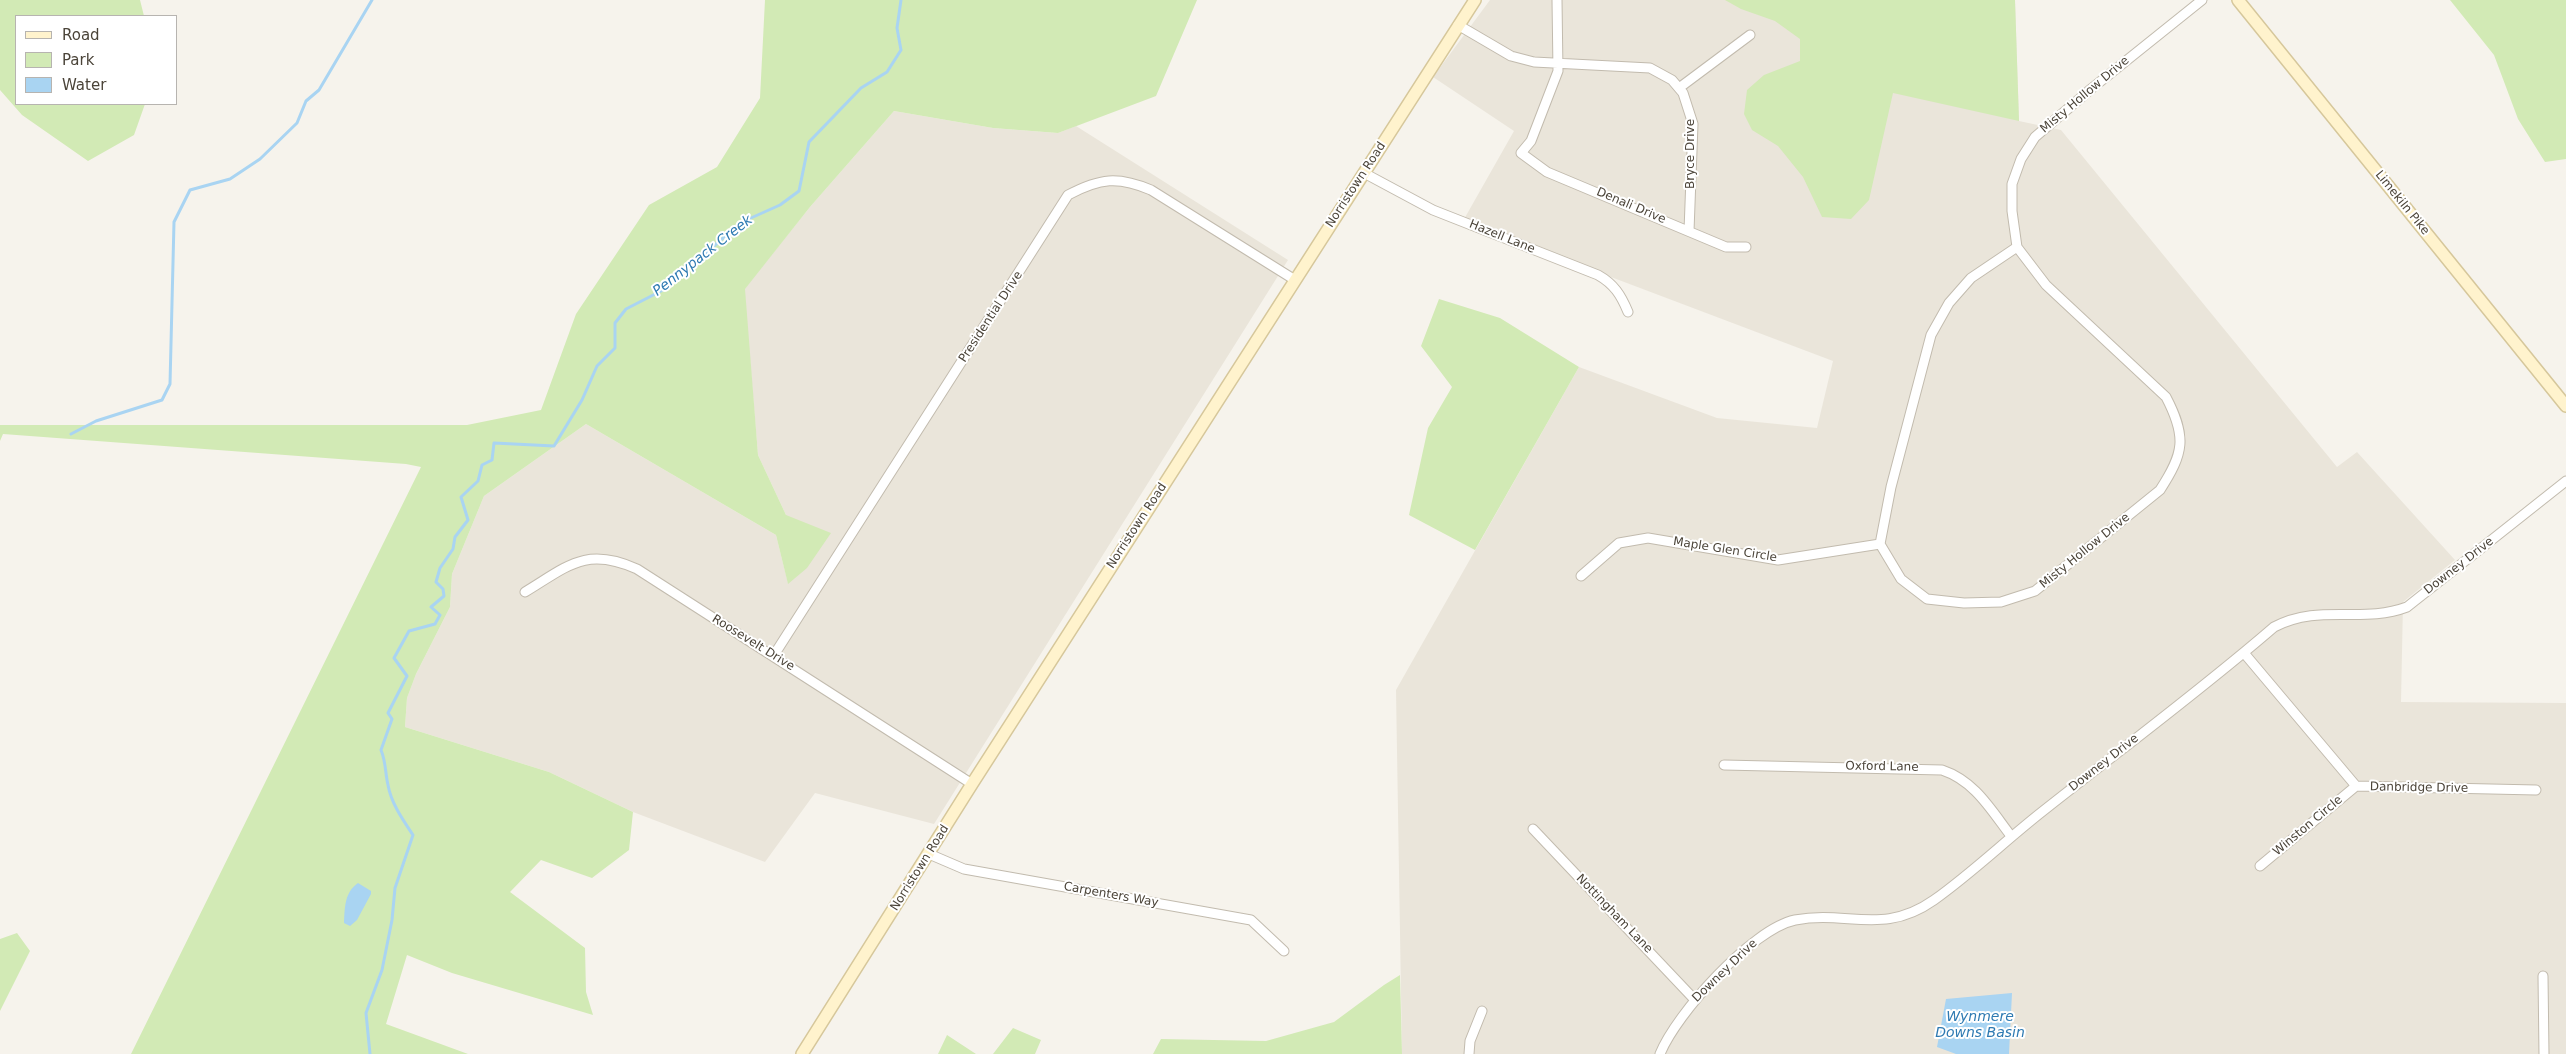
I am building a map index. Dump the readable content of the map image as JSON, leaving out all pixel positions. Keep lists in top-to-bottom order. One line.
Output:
{"streets":{"main road":["Norristown Road","Limekiln Pike"],"street":["Misty Hollow Drive","Bryce Drive","Denali Drive","Hazell Lane","Presidential Drive","Maple Glen Circle","Downey Drive","Roosevelt Drive","Oxford Lane","Danbridge Drive","Winston Circle","Carpenters Way","Nottingham Lane"]},"crossings":[["Misty Hollow Drive","Maple Glen Circle"],["Bryce Drive","Norristown Road"],["Bryce Drive","Denali Drive"],["Norristown Road","Hazell Lane"],["Norristown Road","Presidential Drive"],["Norristown Road","Roosevelt Drive"],["Norristown Road","Carpenters Way"],["Presidential Drive","Roosevelt Drive"],["Downey Drive","Oxford Lane"],["Downey Drive","Danbridge Drive"],["Downey Drive","Nottingham Lane"],["Danbridge Drive","Winston Circle"]],"water":["Pennypack Creek","Wynmere Downs Basin"],"legend":["Road","Park","Water"]}
